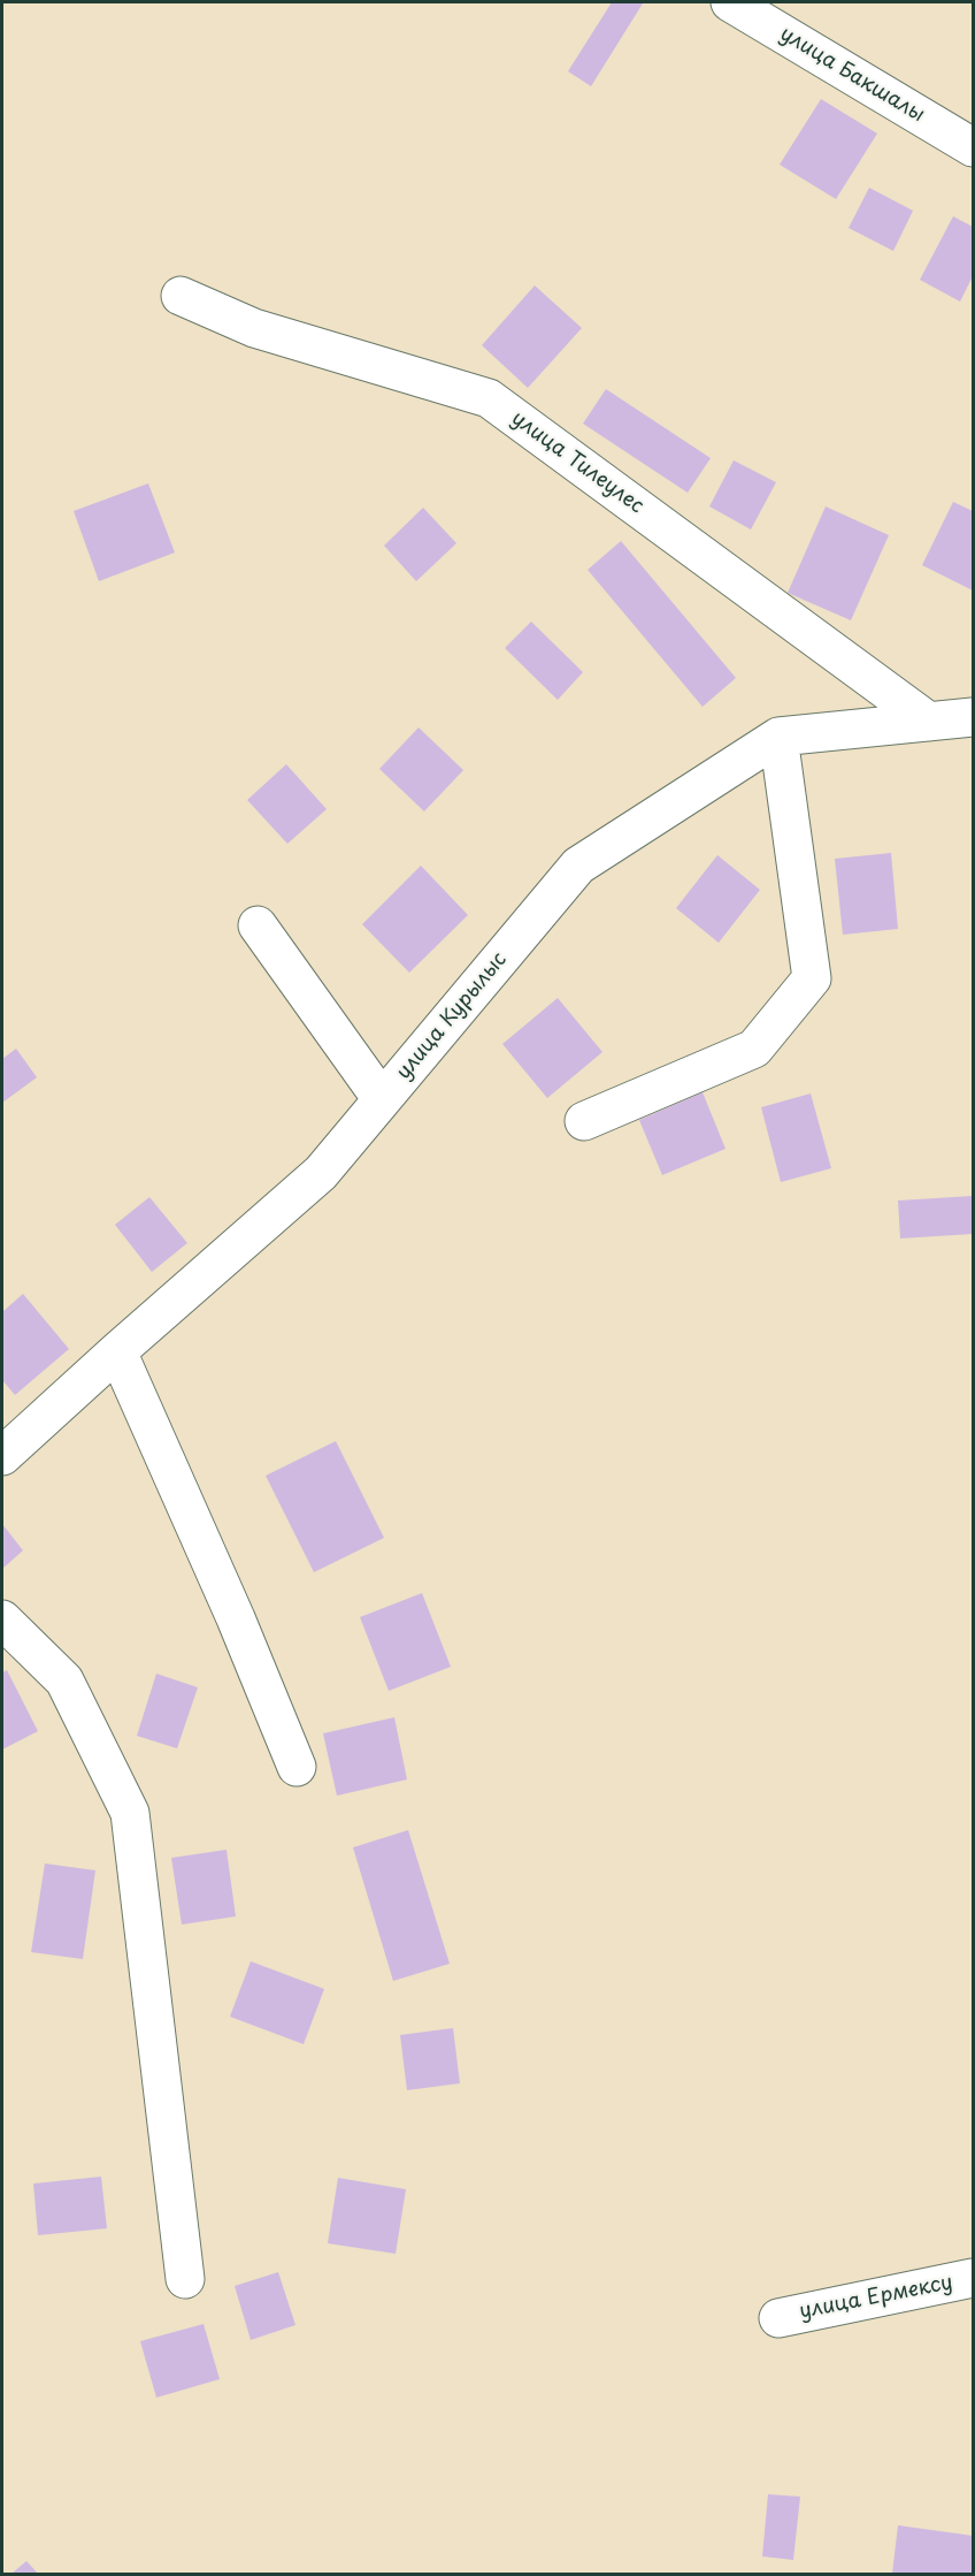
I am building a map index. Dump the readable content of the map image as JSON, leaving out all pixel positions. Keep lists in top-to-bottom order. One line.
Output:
{"streets":{"street":["улица Бакшалы","улица Тилеулес","улица Курылыс","улица Ермексу"]},"crossings":[["улица Тилеулес","улица Курылыс"]]}
